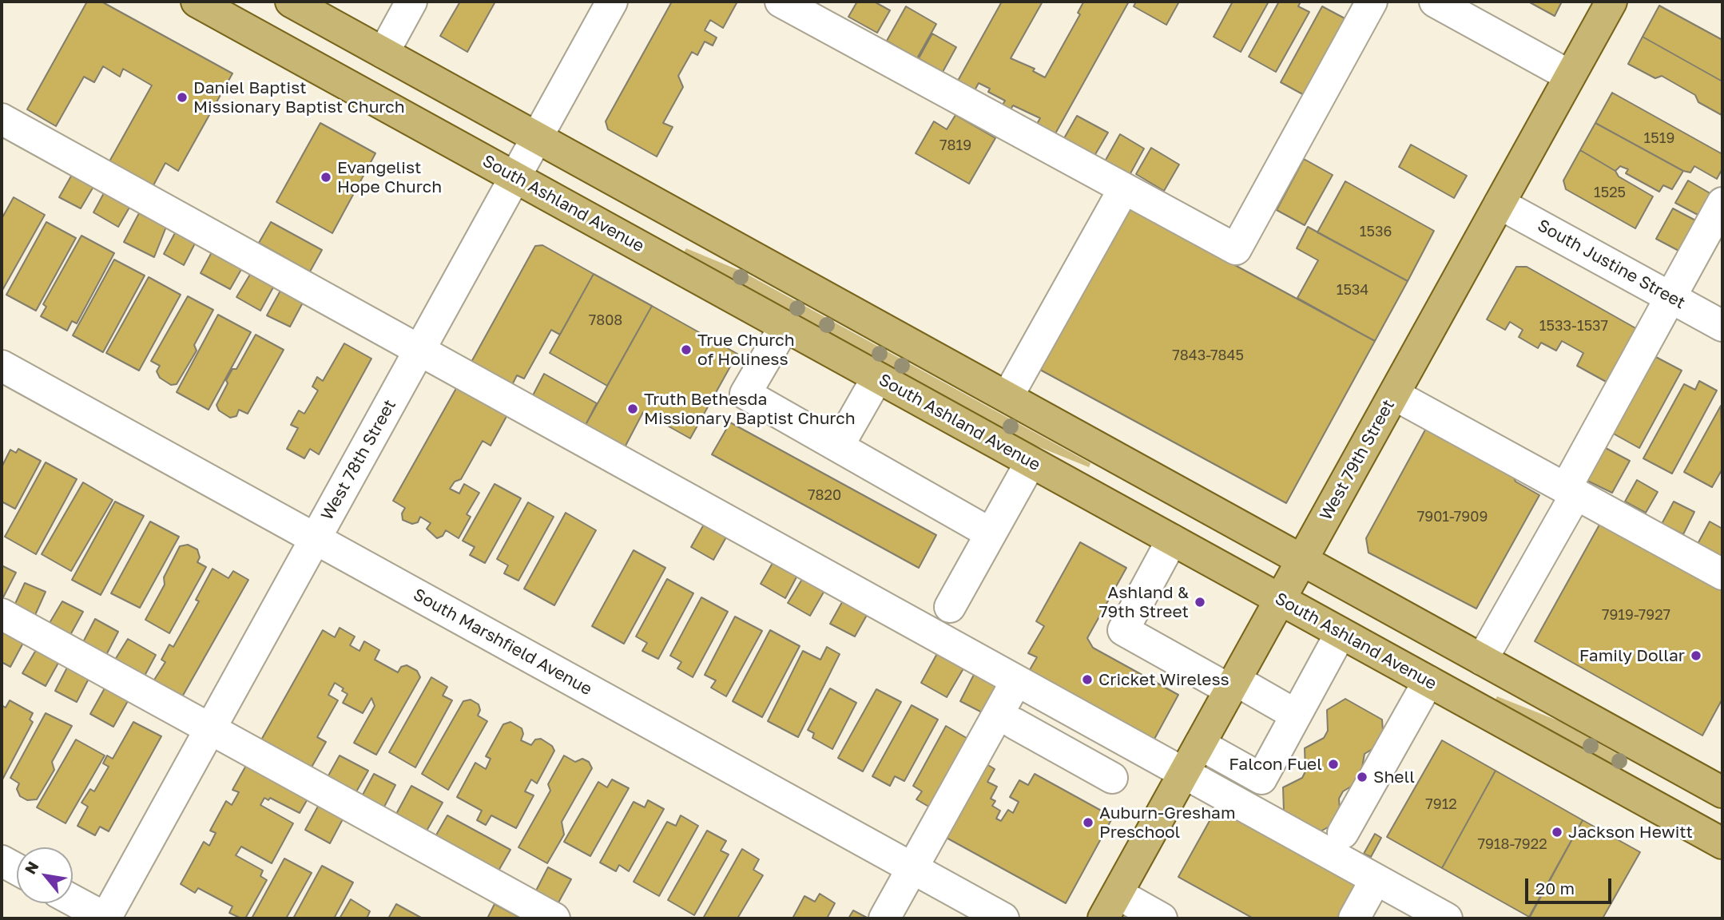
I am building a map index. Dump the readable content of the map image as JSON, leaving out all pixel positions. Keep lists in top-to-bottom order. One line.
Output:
{"streets":{"main road":["South Ashland Avenue","West 79th Street"],"street":["South Justine Street","West 78th Street","South Marshfield Avenue"]},"crossings":[["South Ashland Avenue","West 78th Street"],["South Ashland Avenue","West 79th Street"],["South Justine Street","West 79th Street"],["West 78th Street","South Marshfield Avenue"]],"places":["Daniel Baptist Missionary Baptist Church","Evangelist Hope Church","True Church of Holiness","Truth Bethesda Missionary Baptist Church","Ashland & 79th Street","Family Dollar","Cricket Wireless","Falcon Fuel","Shell","Auburn-Gresham Preschool","Jackson Hewitt"],"house_numbers":["1519","7819","1525","1536","1534","7808","1533-1537","7843-7845","7820","7901-7909","7919-7927","7912","7918-7922"],"scale_bar":"20 m","north":"top left"}
